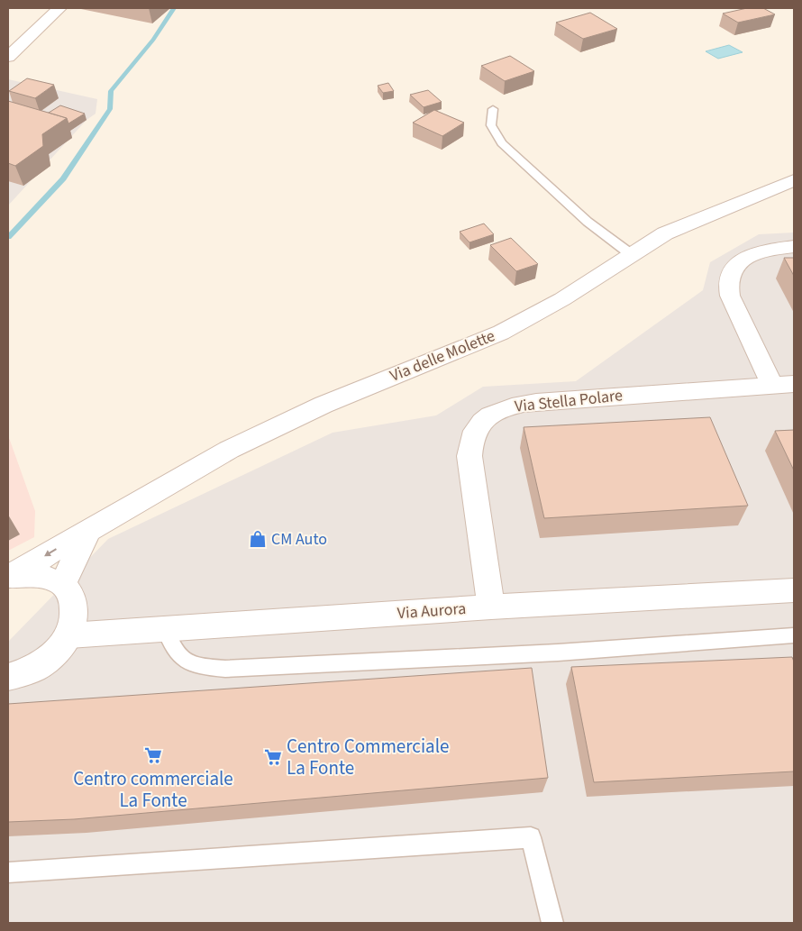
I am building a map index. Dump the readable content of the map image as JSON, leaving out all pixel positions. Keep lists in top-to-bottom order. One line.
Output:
{"streets":{"street":["Via delle Molette","Via Stella Polare","Via Aurora"]},"crossings":[["Via Stella Polare","Via Aurora"]],"places":{"shop":["CM Auto"],"supermarket":["Centro commerciale La Fonte","Centro Commerciale La Fonte"]}}
